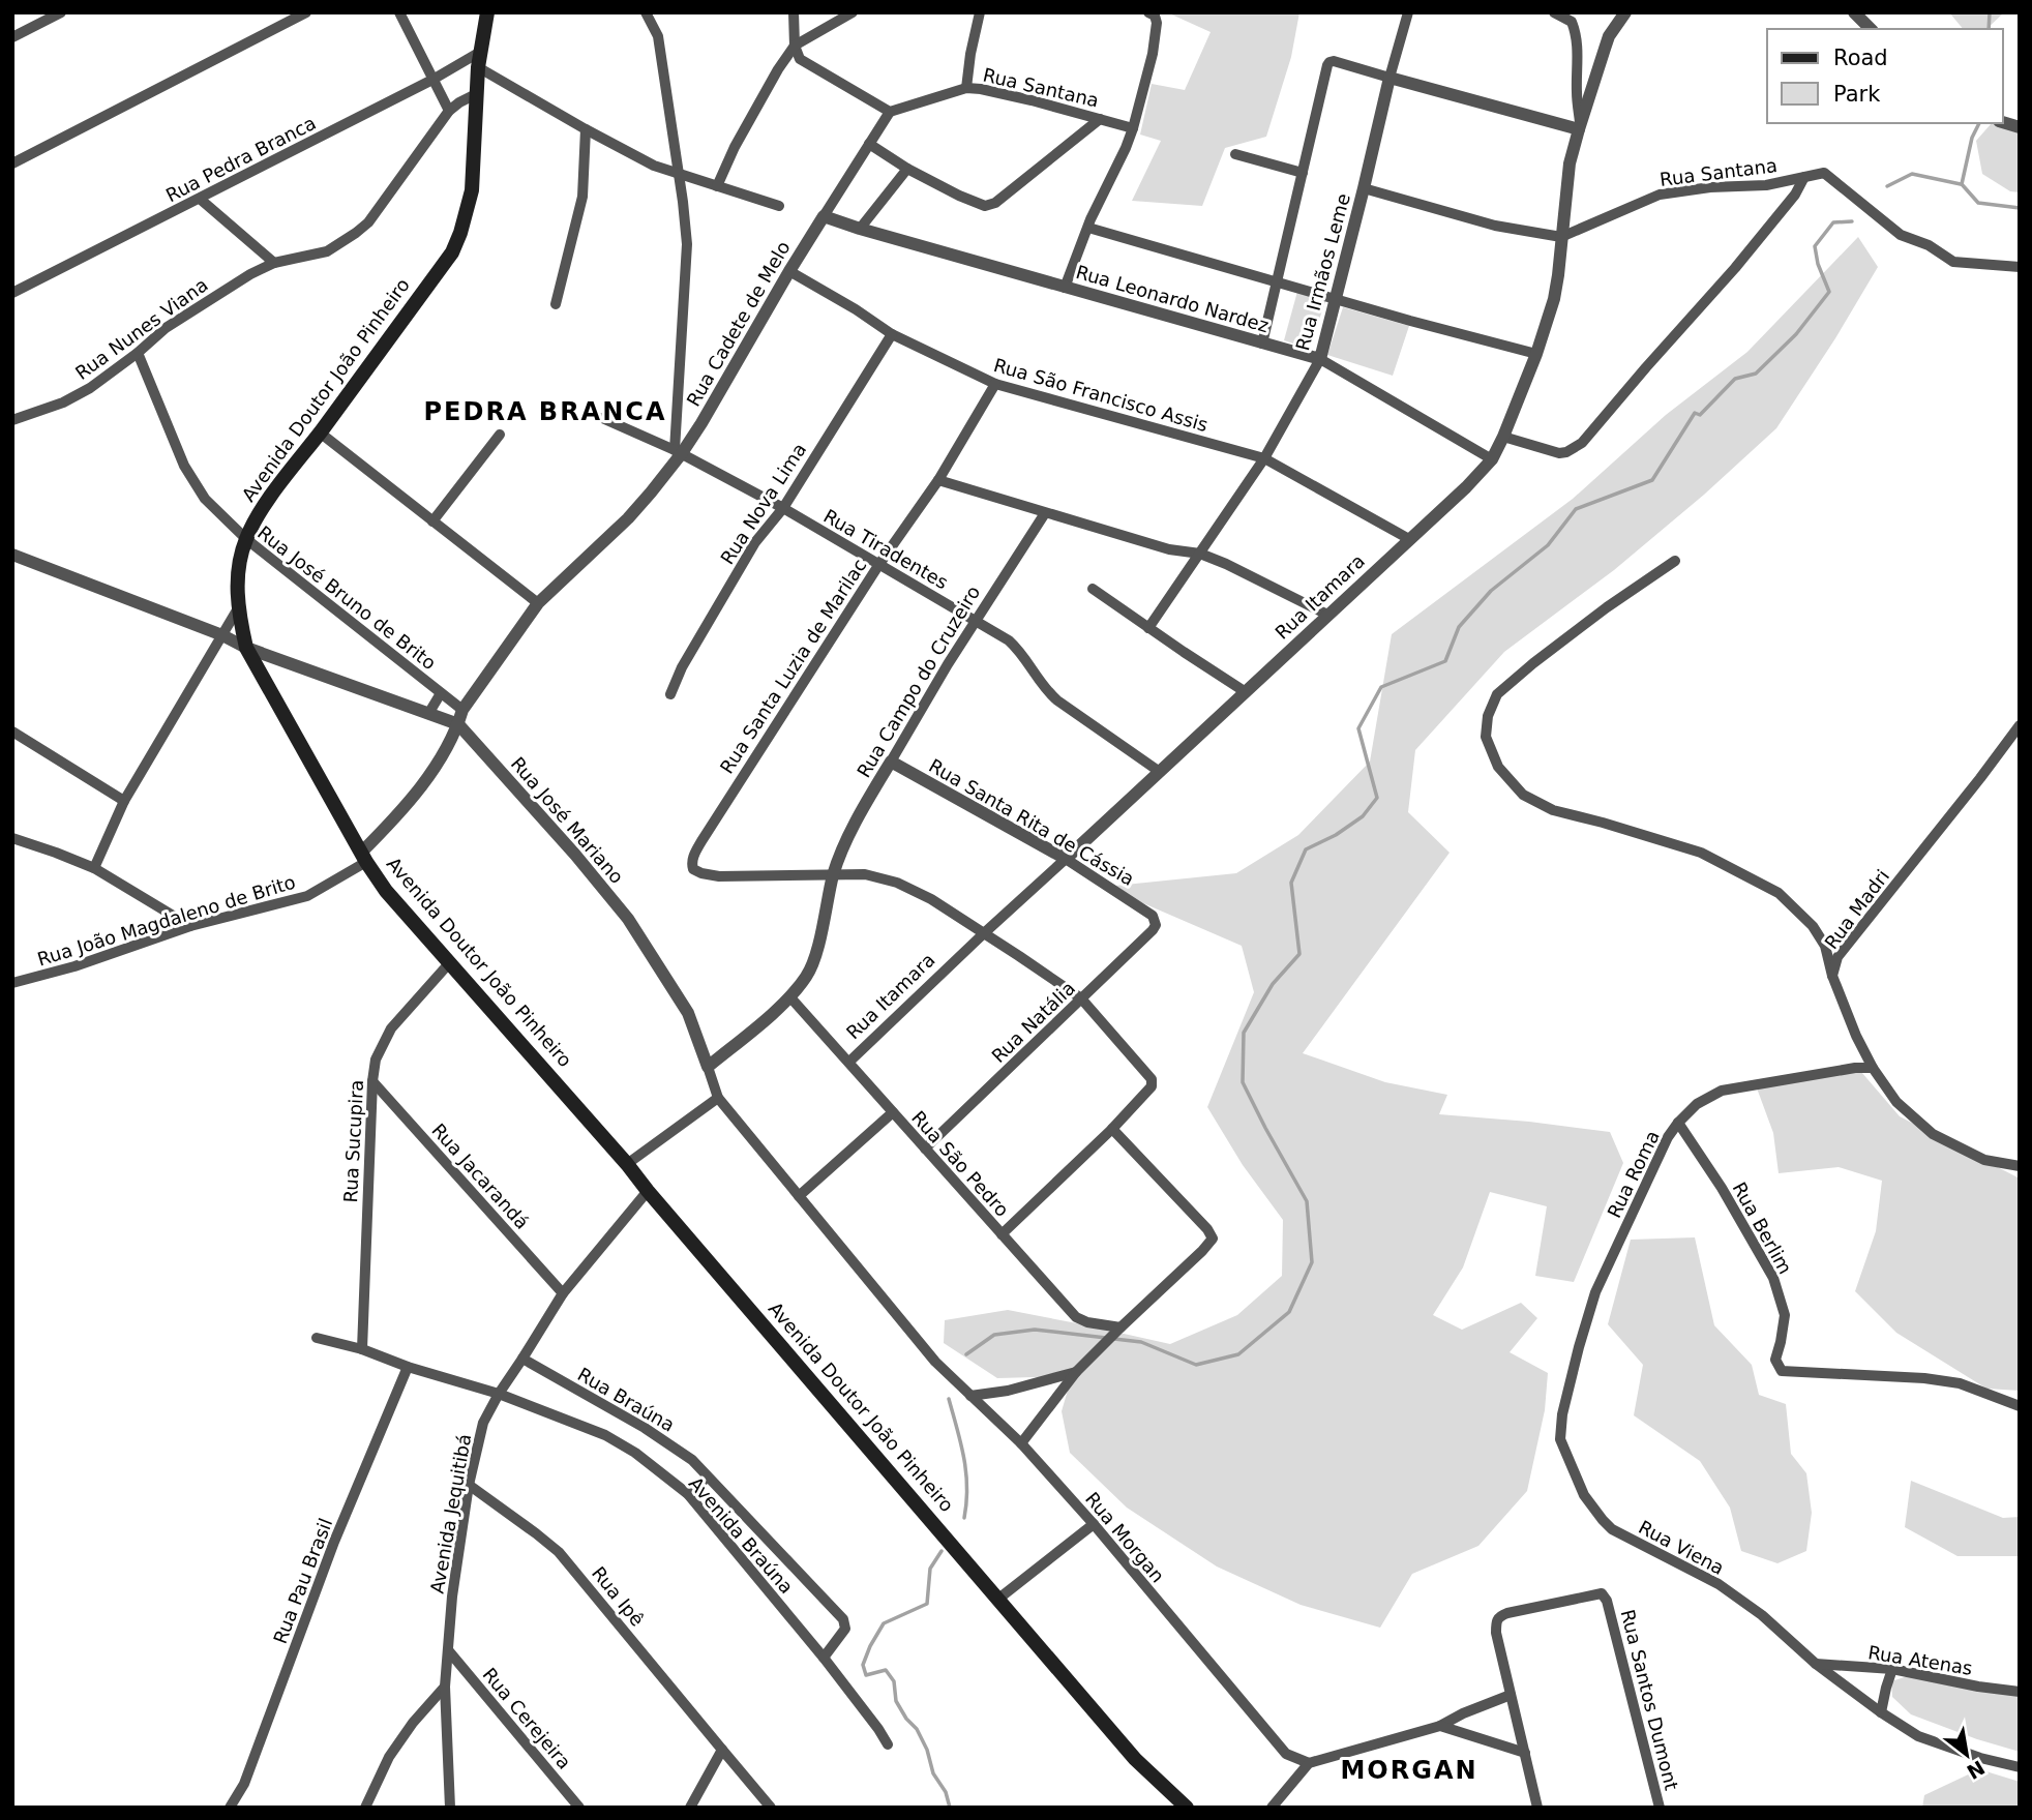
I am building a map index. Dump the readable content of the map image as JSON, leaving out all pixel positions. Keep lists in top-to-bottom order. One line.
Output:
{"streets":{"main road":["Avenida Doutor João Pinheiro"],"street":["Rua Santana","Rua Pedra Branca","Rua Irmãos Leme","Rua Leonardo Nardez","Rua Cadete de Melo","Rua Nunes Viana","Rua São Francisco Assis","Rua Nova Lima","Rua Tiradentes","Rua Itamara","Rua José Bruno de Brito","Rua Santa Luzia de Marilac","Rua Campo do Cruzeiro","Rua José Mariano","Rua Santa Rita de Cássia","Rua Madri","Rua João Magdaleno de Brito","Rua Natália","Rua Sucupira","Rua São Pedro","Rua Roma","Rua Jacarandá","Rua Berlim","Rua Braúna","Avenida Jequitibá","Avenida Braúna","Rua Morgan","Rua Viena","Rua Pau Brasil","Rua Ipê","Rua Atenas","Rua Santos Dumont","Rua Cerejeira"]},"crossings":[["Rua Santana","Rua Itamara"],["Rua Pedra Branca","Avenida Doutor João Pinheiro"],["Rua Irmãos Leme","Rua Leonardo Nardez"],["Rua Irmãos Leme","Rua São Francisco Assis"],["Rua Leonardo Nardez","Rua Cadete de Melo"],["Rua Leonardo Nardez","Rua Itamara"],["Rua Cadete de Melo","Avenida Doutor João Pinheiro"],["Rua Cadete de Melo","Rua São Francisco Assis"],["Rua Cadete de Melo","Rua Tiradentes"],["Rua Cadete de Melo","Rua José Bruno de Brito"],["Rua Cadete de Melo","Rua José Mariano"],["Rua Cadete de Melo","Rua João Magdaleno de Brito"],["Rua Nunes Viana","Avenida Doutor João Pinheiro"],["Rua Nunes Viana","Rua José Bruno de Brito"],["Avenida Doutor João Pinheiro","Rua José Bruno de Brito"],["Avenida Doutor João Pinheiro","Rua José Mariano"],["Avenida Doutor João Pinheiro","Rua João Magdaleno de Brito"],["Avenida Doutor João Pinheiro","Rua Sucupira"],["Avenida Doutor João Pinheiro","Avenida Jequitibá"],["Rua São Francisco Assis","Rua Nova Lima"],["Rua São Francisco Assis","Rua Itamara"],["Rua São Francisco Assis","Rua Santa Luzia de Marilac"],["Rua Nova Lima","Rua Tiradentes"],["Rua Tiradentes","Rua Itamara"],["Rua Tiradentes","Rua Santa Luzia de Marilac"],["Rua Tiradentes","Rua Campo do Cruzeiro"],["Rua Itamara","Rua Santa Rita de Cássia"],["Rua Itamara","Rua São Pedro"],["Rua Santa Luzia de Marilac","Rua Campo do Cruzeiro"],["Rua Campo do Cruzeiro","Rua José Mariano"],["Rua Campo do Cruzeiro","Rua Santa Rita de Cássia"],["Rua Campo do Cruzeiro","Rua São Pedro"],["Rua José Mariano","Rua Morgan"],["Rua Santa Rita de Cássia","Rua Natália"],["Rua Madri","Rua Roma"],["Rua Natália","Rua São Pedro"],["Rua Sucupira","Rua Jacarandá"],["Rua Sucupira","Avenida Braúna"],["Rua Roma","Rua Berlim"],["Rua Roma","Rua Viena"],["Rua Jacarandá","Avenida Jequitibá"],["Rua Braúna","Avenida Jequitibá"],["Rua Braúna","Avenida Braúna"],["Avenida Jequitibá","Avenida Braúna"],["Avenida Jequitibá","Rua Ipê"],["Avenida Jequitibá","Rua Cerejeira"],["Avenida Braúna","Rua Pau Brasil"],["Rua Viena","Rua Atenas"]],"districts":["PEDRA BRANCA","MORGAN"],"legend":["Road","Park"],"north":"bottom right"}
